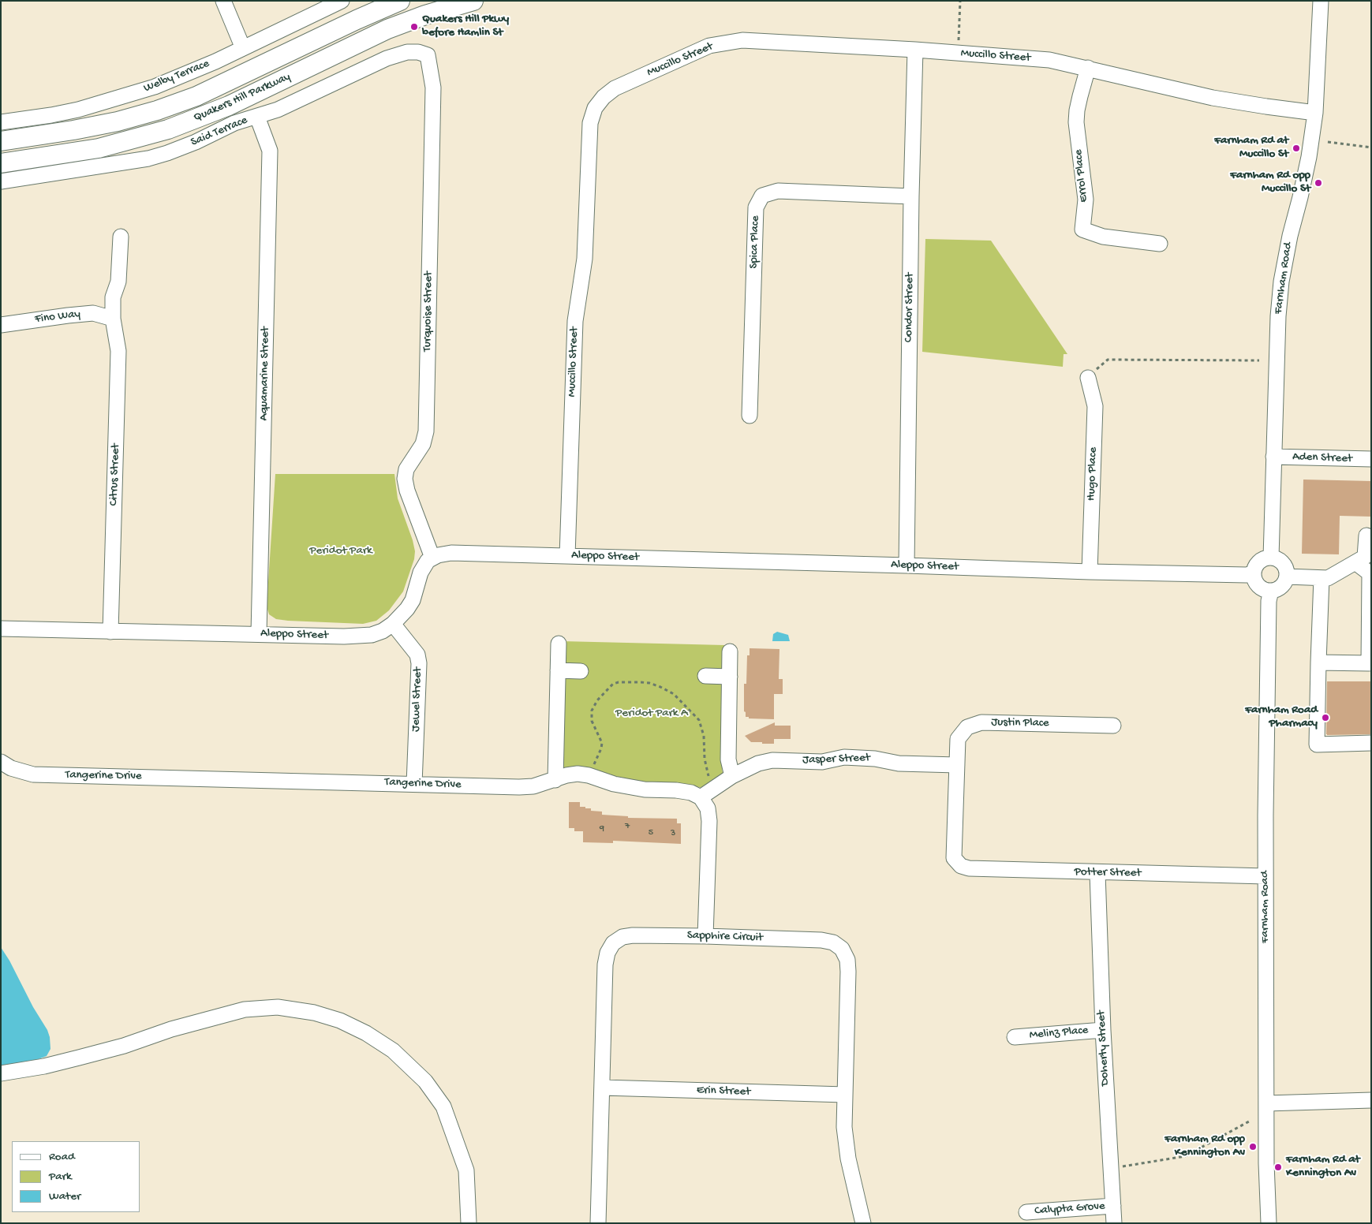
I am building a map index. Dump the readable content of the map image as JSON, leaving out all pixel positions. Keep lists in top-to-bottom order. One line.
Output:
{"streets":{"main road":["Quakers Hill Parkway"],"street":["Muccillo Street","Welby Terrace","Said Terrace","Errol Place","Spica Place","Farnham Road","Condor Street","Turquoise Street","Fino Way","Aquamarine Street","Aden Street","Hugo Place","Citrus Street","Aleppo Street","Jewel Street","Justin Place","Jasper Street","Tangerine Drive","Potter Street","Sapphire Circuit","Melinz Place","Doherty Street","Erin Street","Calypta Grove"]},"crossings":[["Muccillo Street","Errol Place"],["Muccillo Street","Farnham Road"],["Muccillo Street","Condor Street"],["Muccillo Street","Aleppo Street"],["Said Terrace","Turquoise Street"],["Said Terrace","Aquamarine Street"],["Spica Place","Condor Street"],["Farnham Road","Aden Street"],["Farnham Road","Aleppo Street"],["Farnham Road","Potter Street"],["Condor Street","Aleppo Street"],["Turquoise Street","Aleppo Street"],["Fino Way","Citrus Street"],["Aquamarine Street","Aleppo Street"],["Hugo Place","Aleppo Street"],["Citrus Street","Aleppo Street"],["Aleppo Street","Jewel Street"],["Jewel Street","Tangerine Drive"],["Justin Place","Jasper Street"],["Justin Place","Potter Street"],["Jasper Street","Tangerine Drive"],["Potter Street","Doherty Street"],["Sapphire Circuit","Erin Street"],["Melinz Place","Doherty Street"],["Doherty Street","Calypta Grove"]],"parks":["Peridot Park","Peridot Park A"],"places":["Quakers Hill Pkwy before Hamlin St","Farnham Rd at Muccillo St","Farnham Rd opp Muccillo St","Farnham Road Pharmacy","Farnham Rd opp Kennington Av","Farnham Rd at Kennington Av"],"house_numbers":["7","9","5","3"],"legend":["Road","Park","Water"]}
